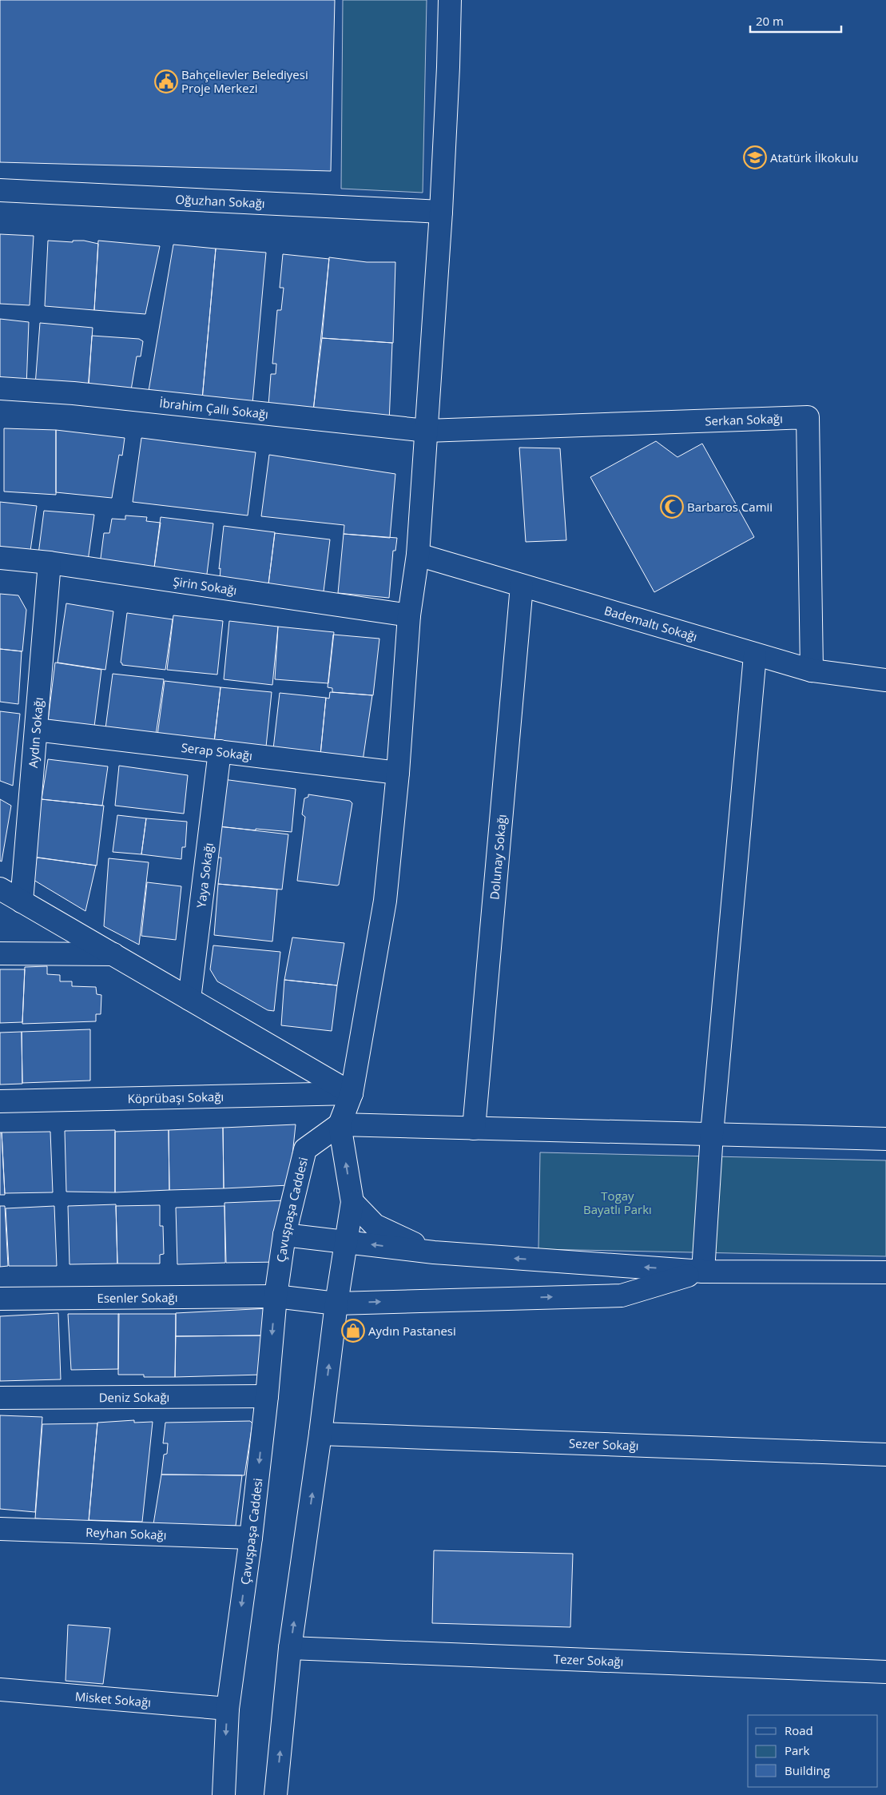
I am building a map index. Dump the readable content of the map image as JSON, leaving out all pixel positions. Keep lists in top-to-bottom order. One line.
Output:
{"streets":{"street":["Oğuzhan Sokağı","İbrahim Çallı Sokağı","Serkan Sokağı","Şirin Sokağı","Bademaltı Sokağı","Aydın Sokağı","Serap Sokağı","Dolunay Sokağı","Yaya Sokağı","Köprübaşı Sokağı","Çavuşpaşa Caddesi","Esenler Sokağı","Deniz Sokağı","Sezer Sokağı","Reyhan Sokağı","Tezer Sokağı","Misket Sokağı"]},"crossings":[["İbrahim Çallı Sokağı","Serkan Sokağı"],["Serkan Sokağı","Bademaltı Sokağı"],["Şirin Sokağı","Aydın Sokağı"],["Bademaltı Sokağı","Dolunay Sokağı"],["Aydın Sokağı","Serap Sokağı"],["Serap Sokağı","Yaya Sokağı"],["Çavuşpaşa Caddesi","Esenler Sokağı"],["Çavuşpaşa Caddesi","Deniz Sokağı"],["Çavuşpaşa Caddesi","Reyhan Sokağı"],["Çavuşpaşa Caddesi","Misket Sokağı"]],"parks":["Togay Bayatlı Parkı"],"places":{"public building":["Bahçelievler Belediyesi Proje Merkezi"],"school or university":["Atatürk İlkokulu"],"mosque":["Barbaros Camii"],"shop":["Aydın Pastanesi"]},"legend":["Road","Park","Building"],"scale_bar":"20 m"}
